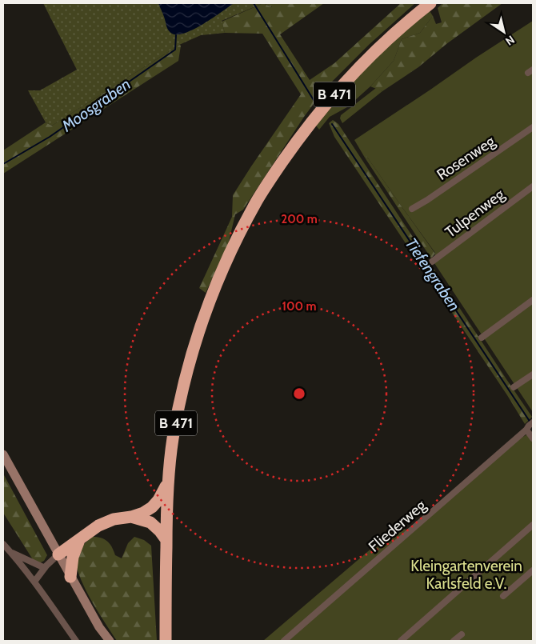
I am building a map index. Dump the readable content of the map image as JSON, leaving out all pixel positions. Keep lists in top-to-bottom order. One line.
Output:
{"streets":{"highway":["B 471"],"street":["Rosenweg","Tulpenweg","Fliederweg"]},"water":["Moosgraben","Tiefengraben"],"parks":["Kleingartenverein Karlsfeld e.V."],"north":"bottom right","rings":["200 m","100 m"]}
